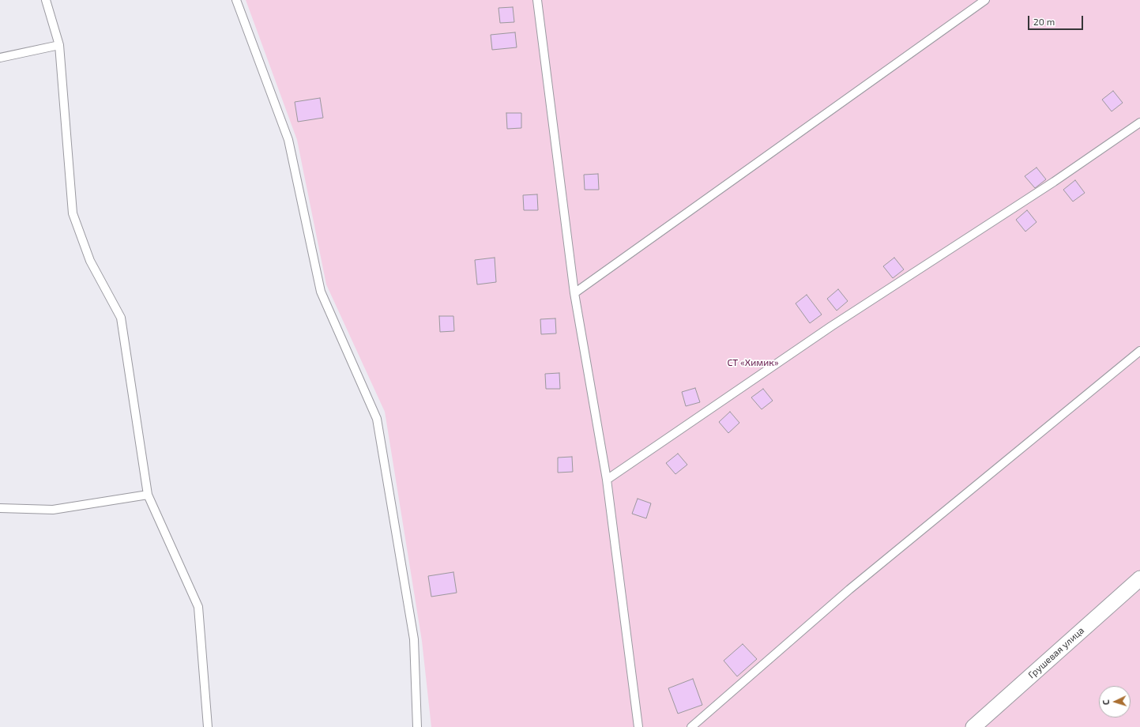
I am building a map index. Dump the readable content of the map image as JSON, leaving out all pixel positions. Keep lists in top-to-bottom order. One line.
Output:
{"streets":{"street":["Грушевая улица"]},"parks":["СТ «Химик»"],"scale_bar":"20 m","north":"left"}
